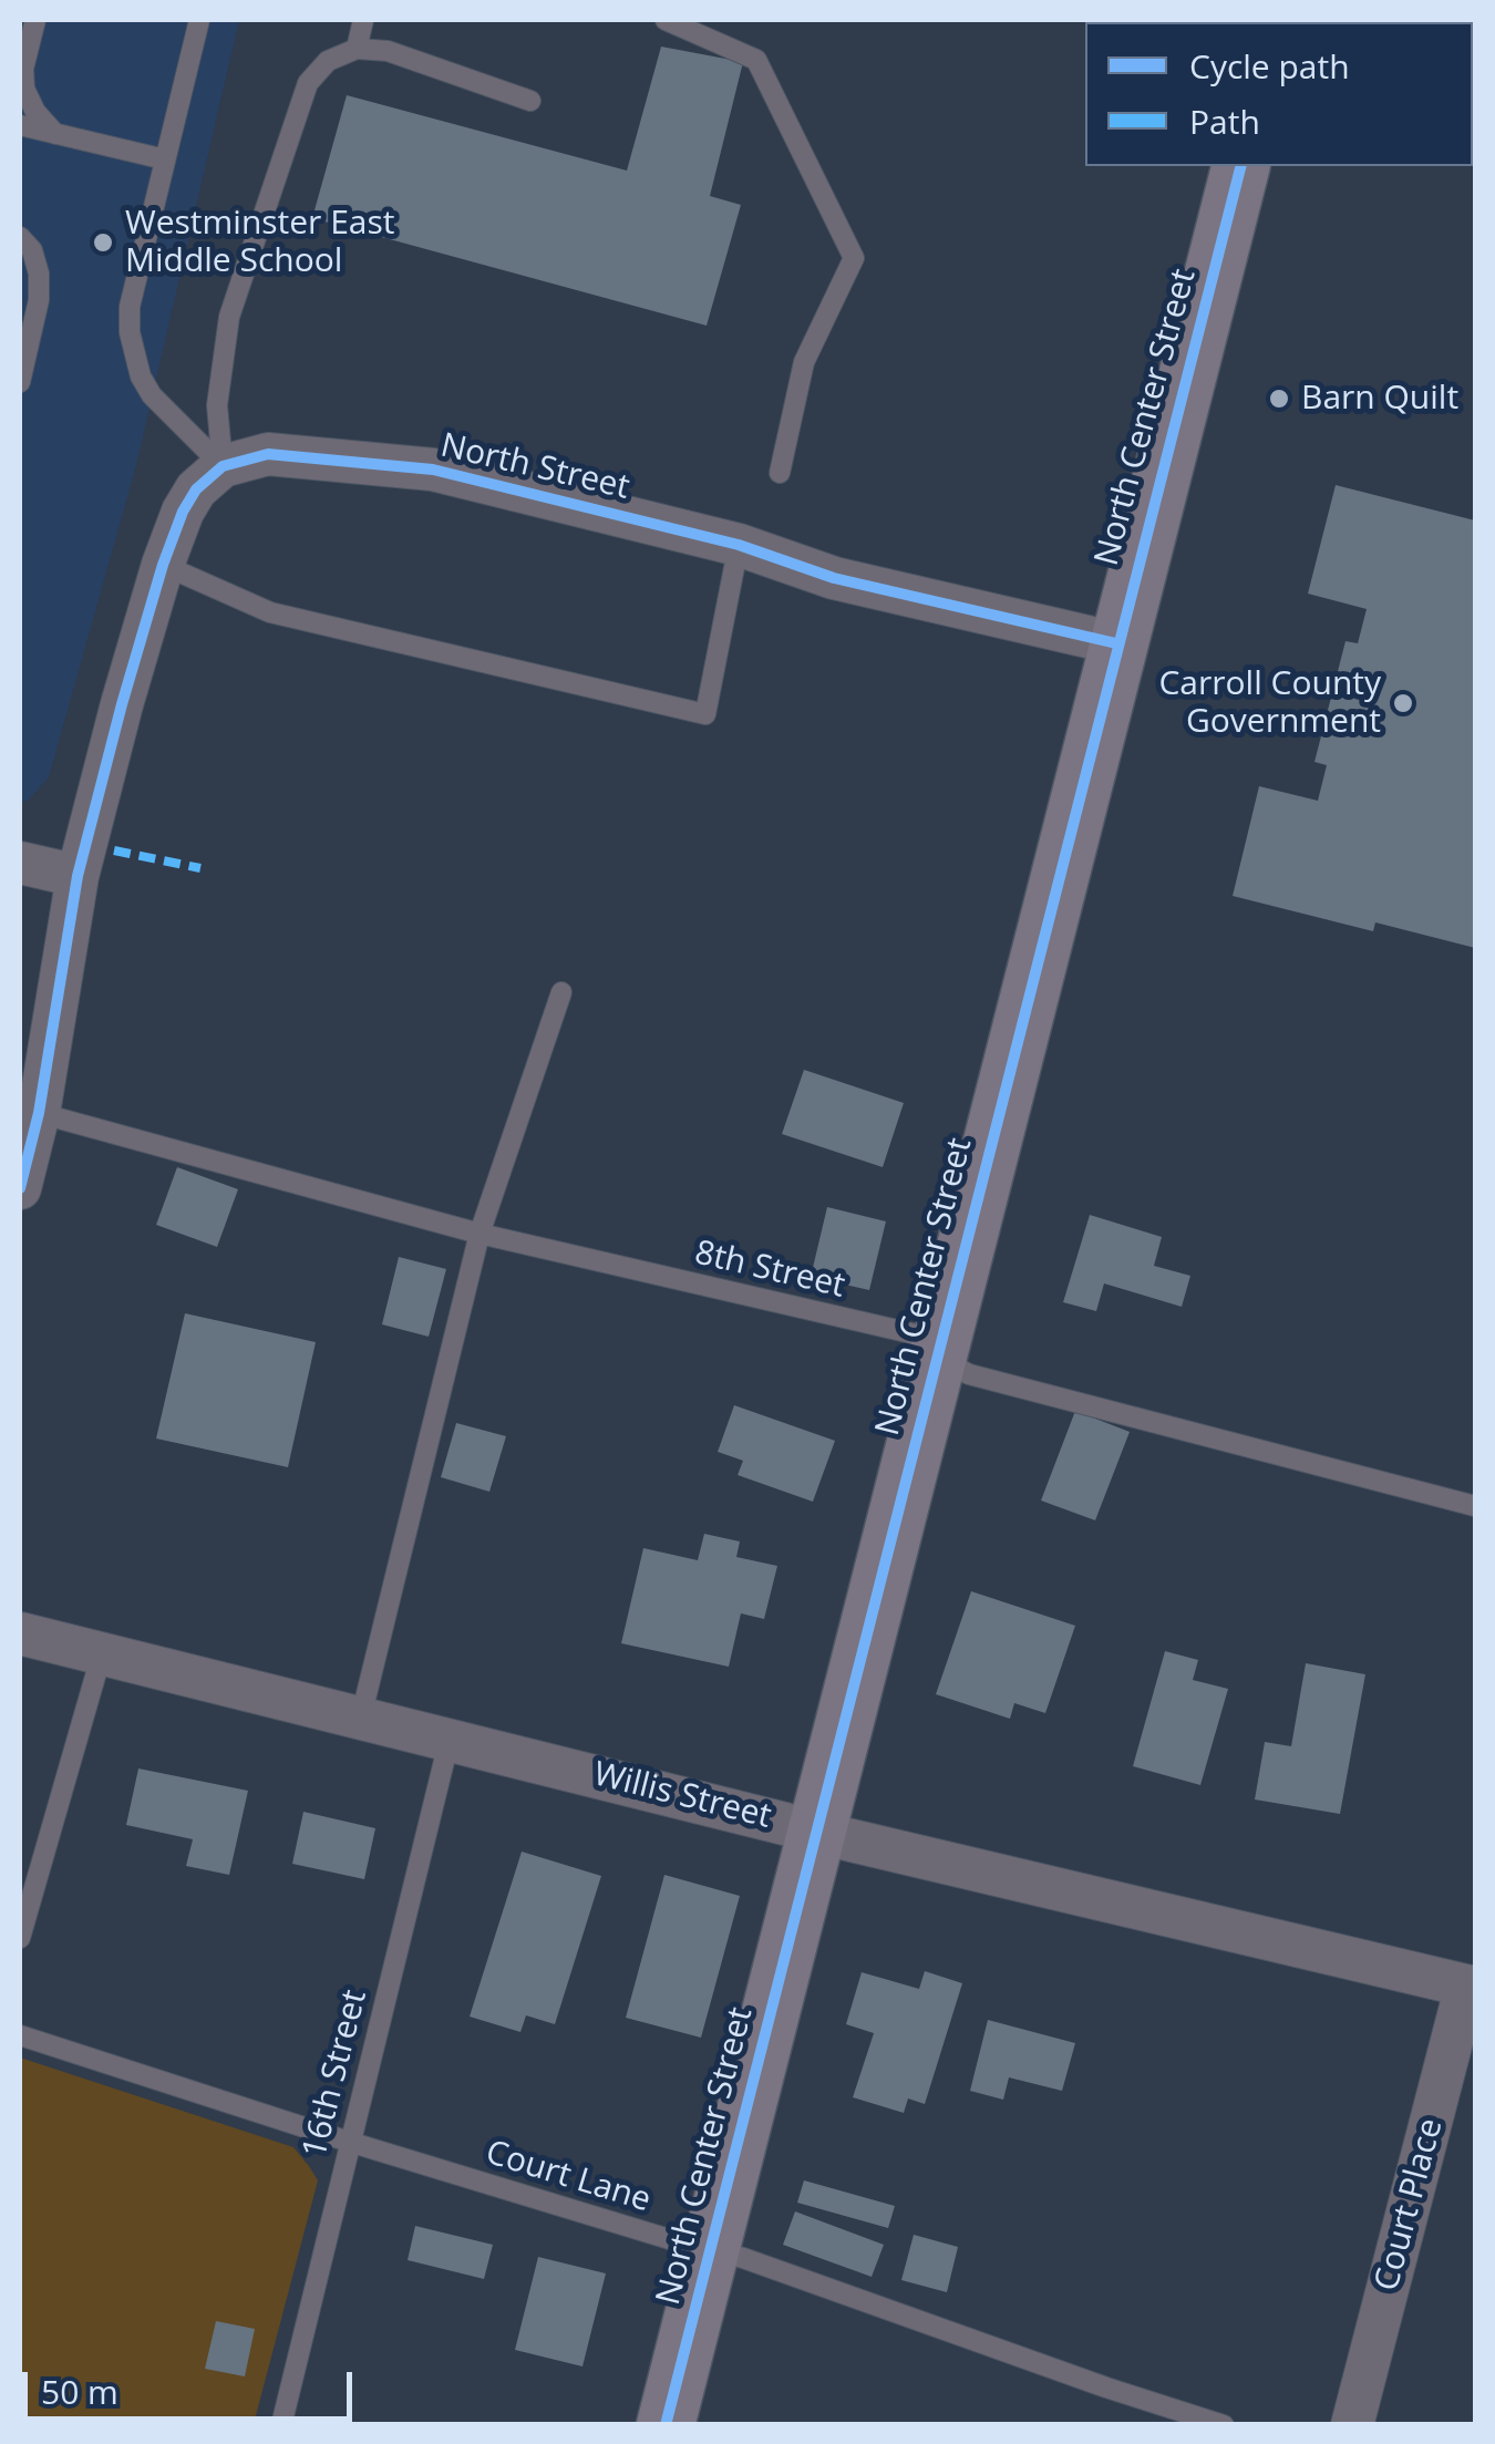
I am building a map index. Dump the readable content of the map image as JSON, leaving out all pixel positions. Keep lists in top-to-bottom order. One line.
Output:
{"streets":{"street":["North Center Street","North Street","Willis Street","Court Place"],"lane":["8th Street","16th Street","Court Lane"]},"crossings":[["North Center Street","North Street"],["North Center Street","8th Street"],["North Center Street","Willis Street"],["North Center Street","Court Lane"],["Willis Street","16th Street"],["Willis Street","Court Place"],["16th Street","Court Lane"]],"places":["Westminster East Middle School","Barn Quilt","Carroll County Government"],"legend":["Cycle path","Path"],"scale_bar":"50 m"}
